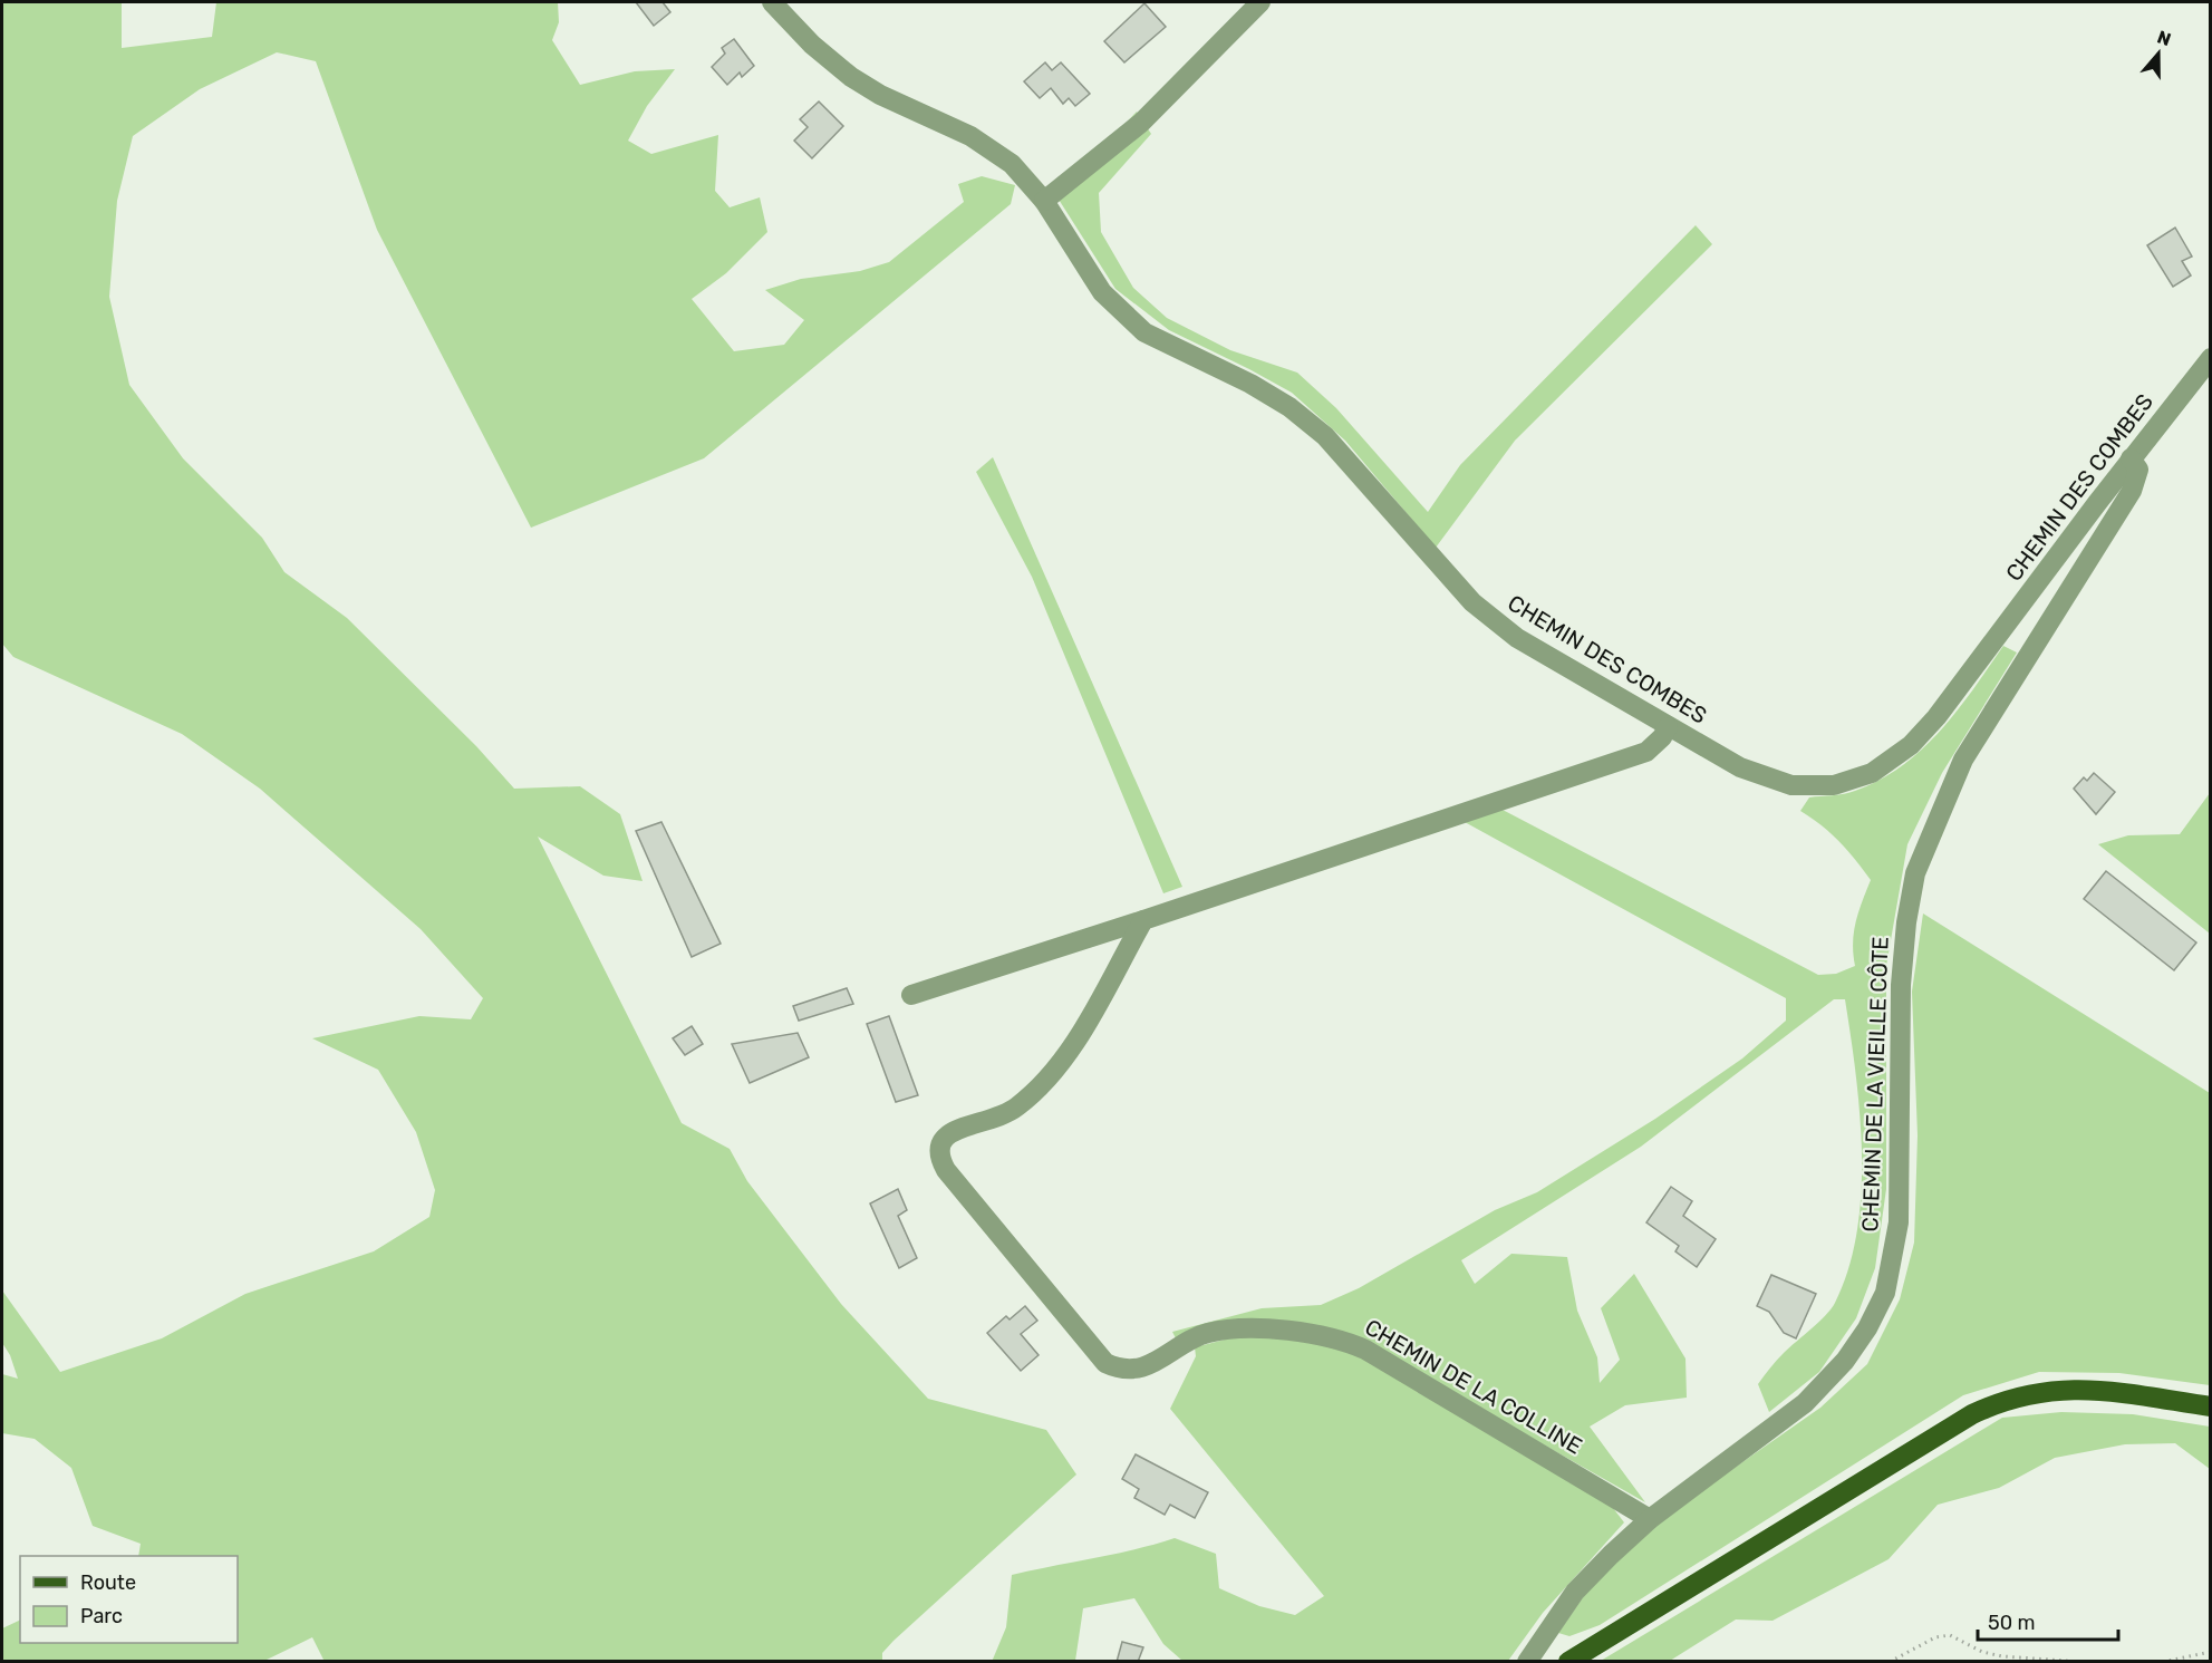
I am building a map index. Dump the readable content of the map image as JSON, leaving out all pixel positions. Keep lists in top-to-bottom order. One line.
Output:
{"streets":{"street":["CHEMIN DES COMBES","CHEMIN DE LA VIEILLE CÔTE","CHEMIN DE LA COLLINE"]},"crossings":[["CHEMIN DES COMBES","CHEMIN DE LA VIEILLE CÔTE"],["CHEMIN DE LA VIEILLE CÔTE","CHEMIN DE LA COLLINE"]],"legend":["Route","Parc"],"scale_bar":"50 m","north":"top"}
